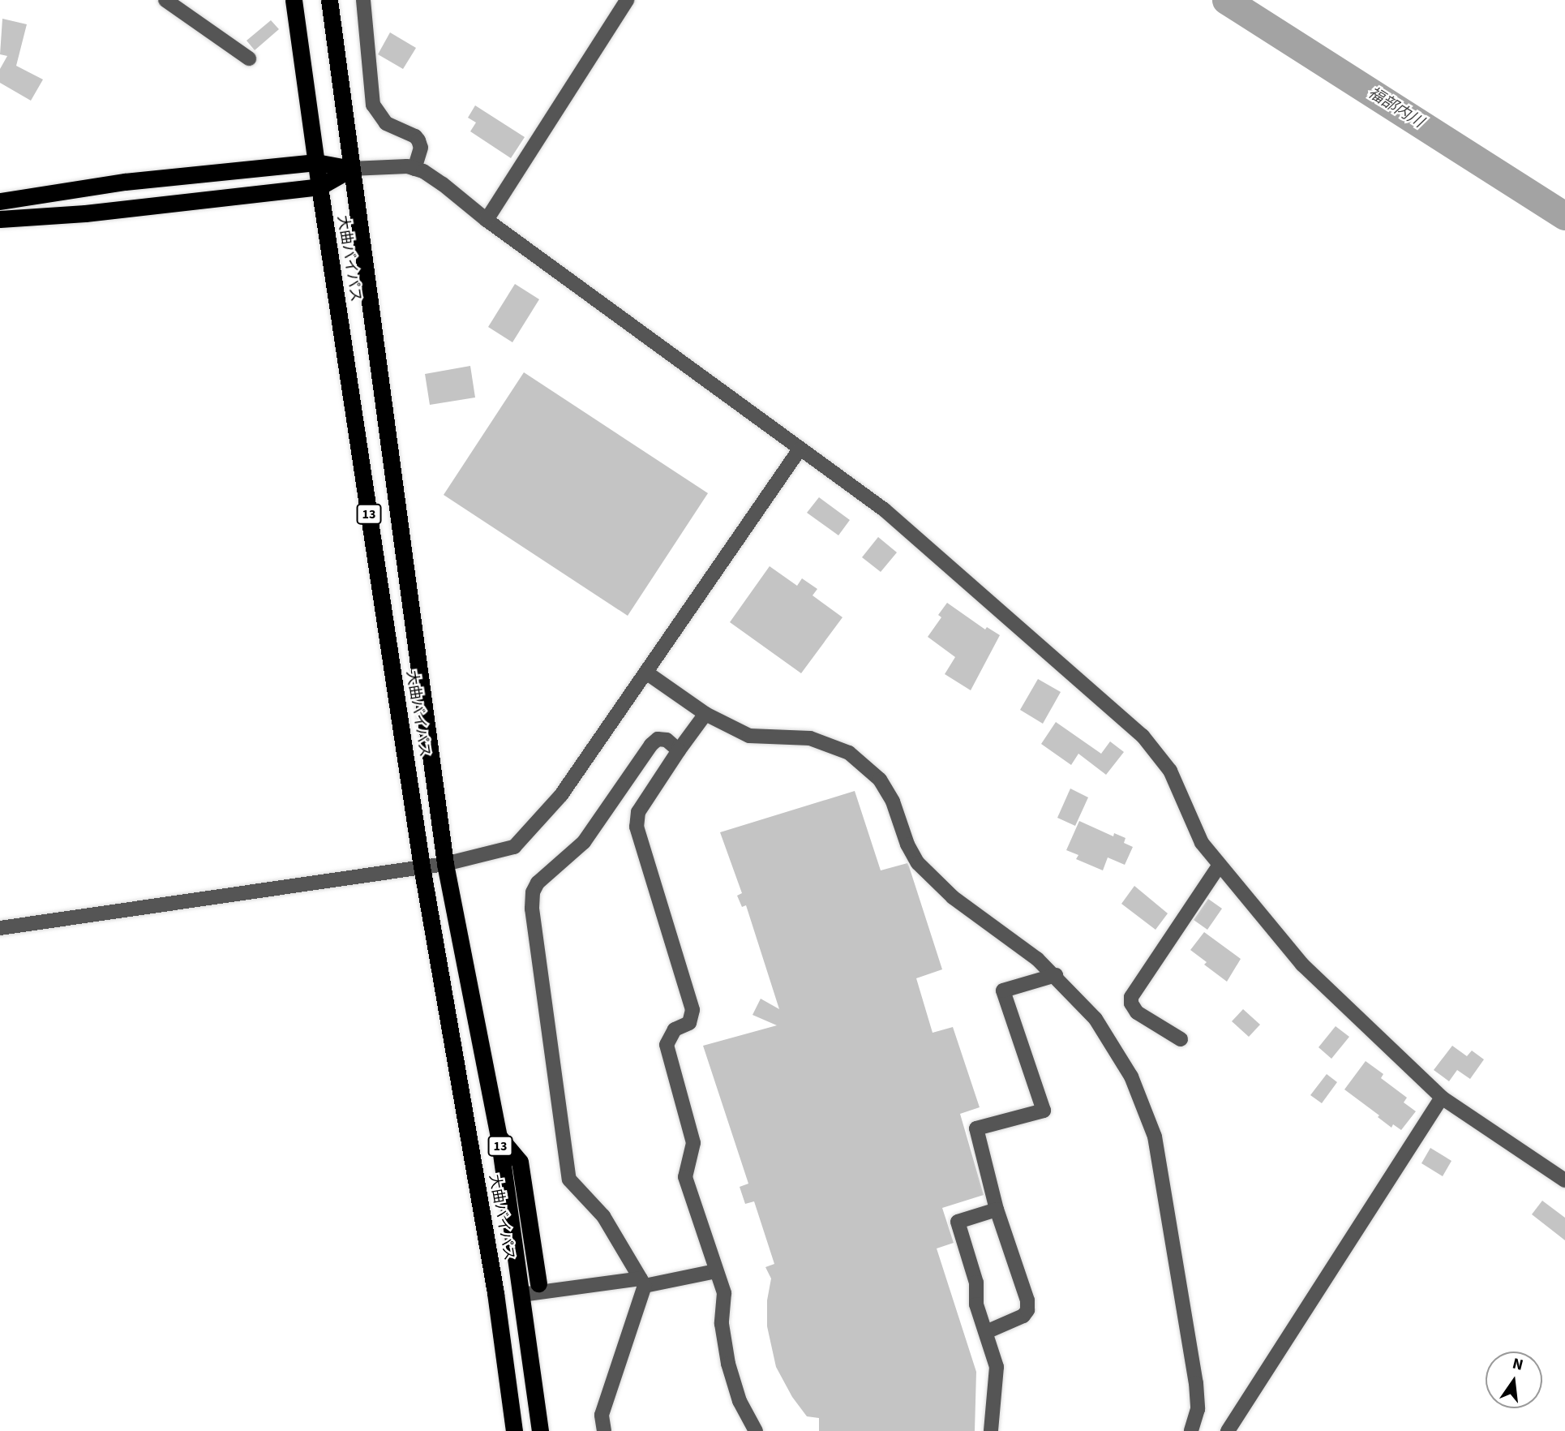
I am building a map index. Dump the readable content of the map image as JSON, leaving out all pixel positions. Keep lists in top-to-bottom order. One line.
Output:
{"streets":{"highway":["大曲バイパス","13"]},"water":["福部内川"],"north":"top"}
